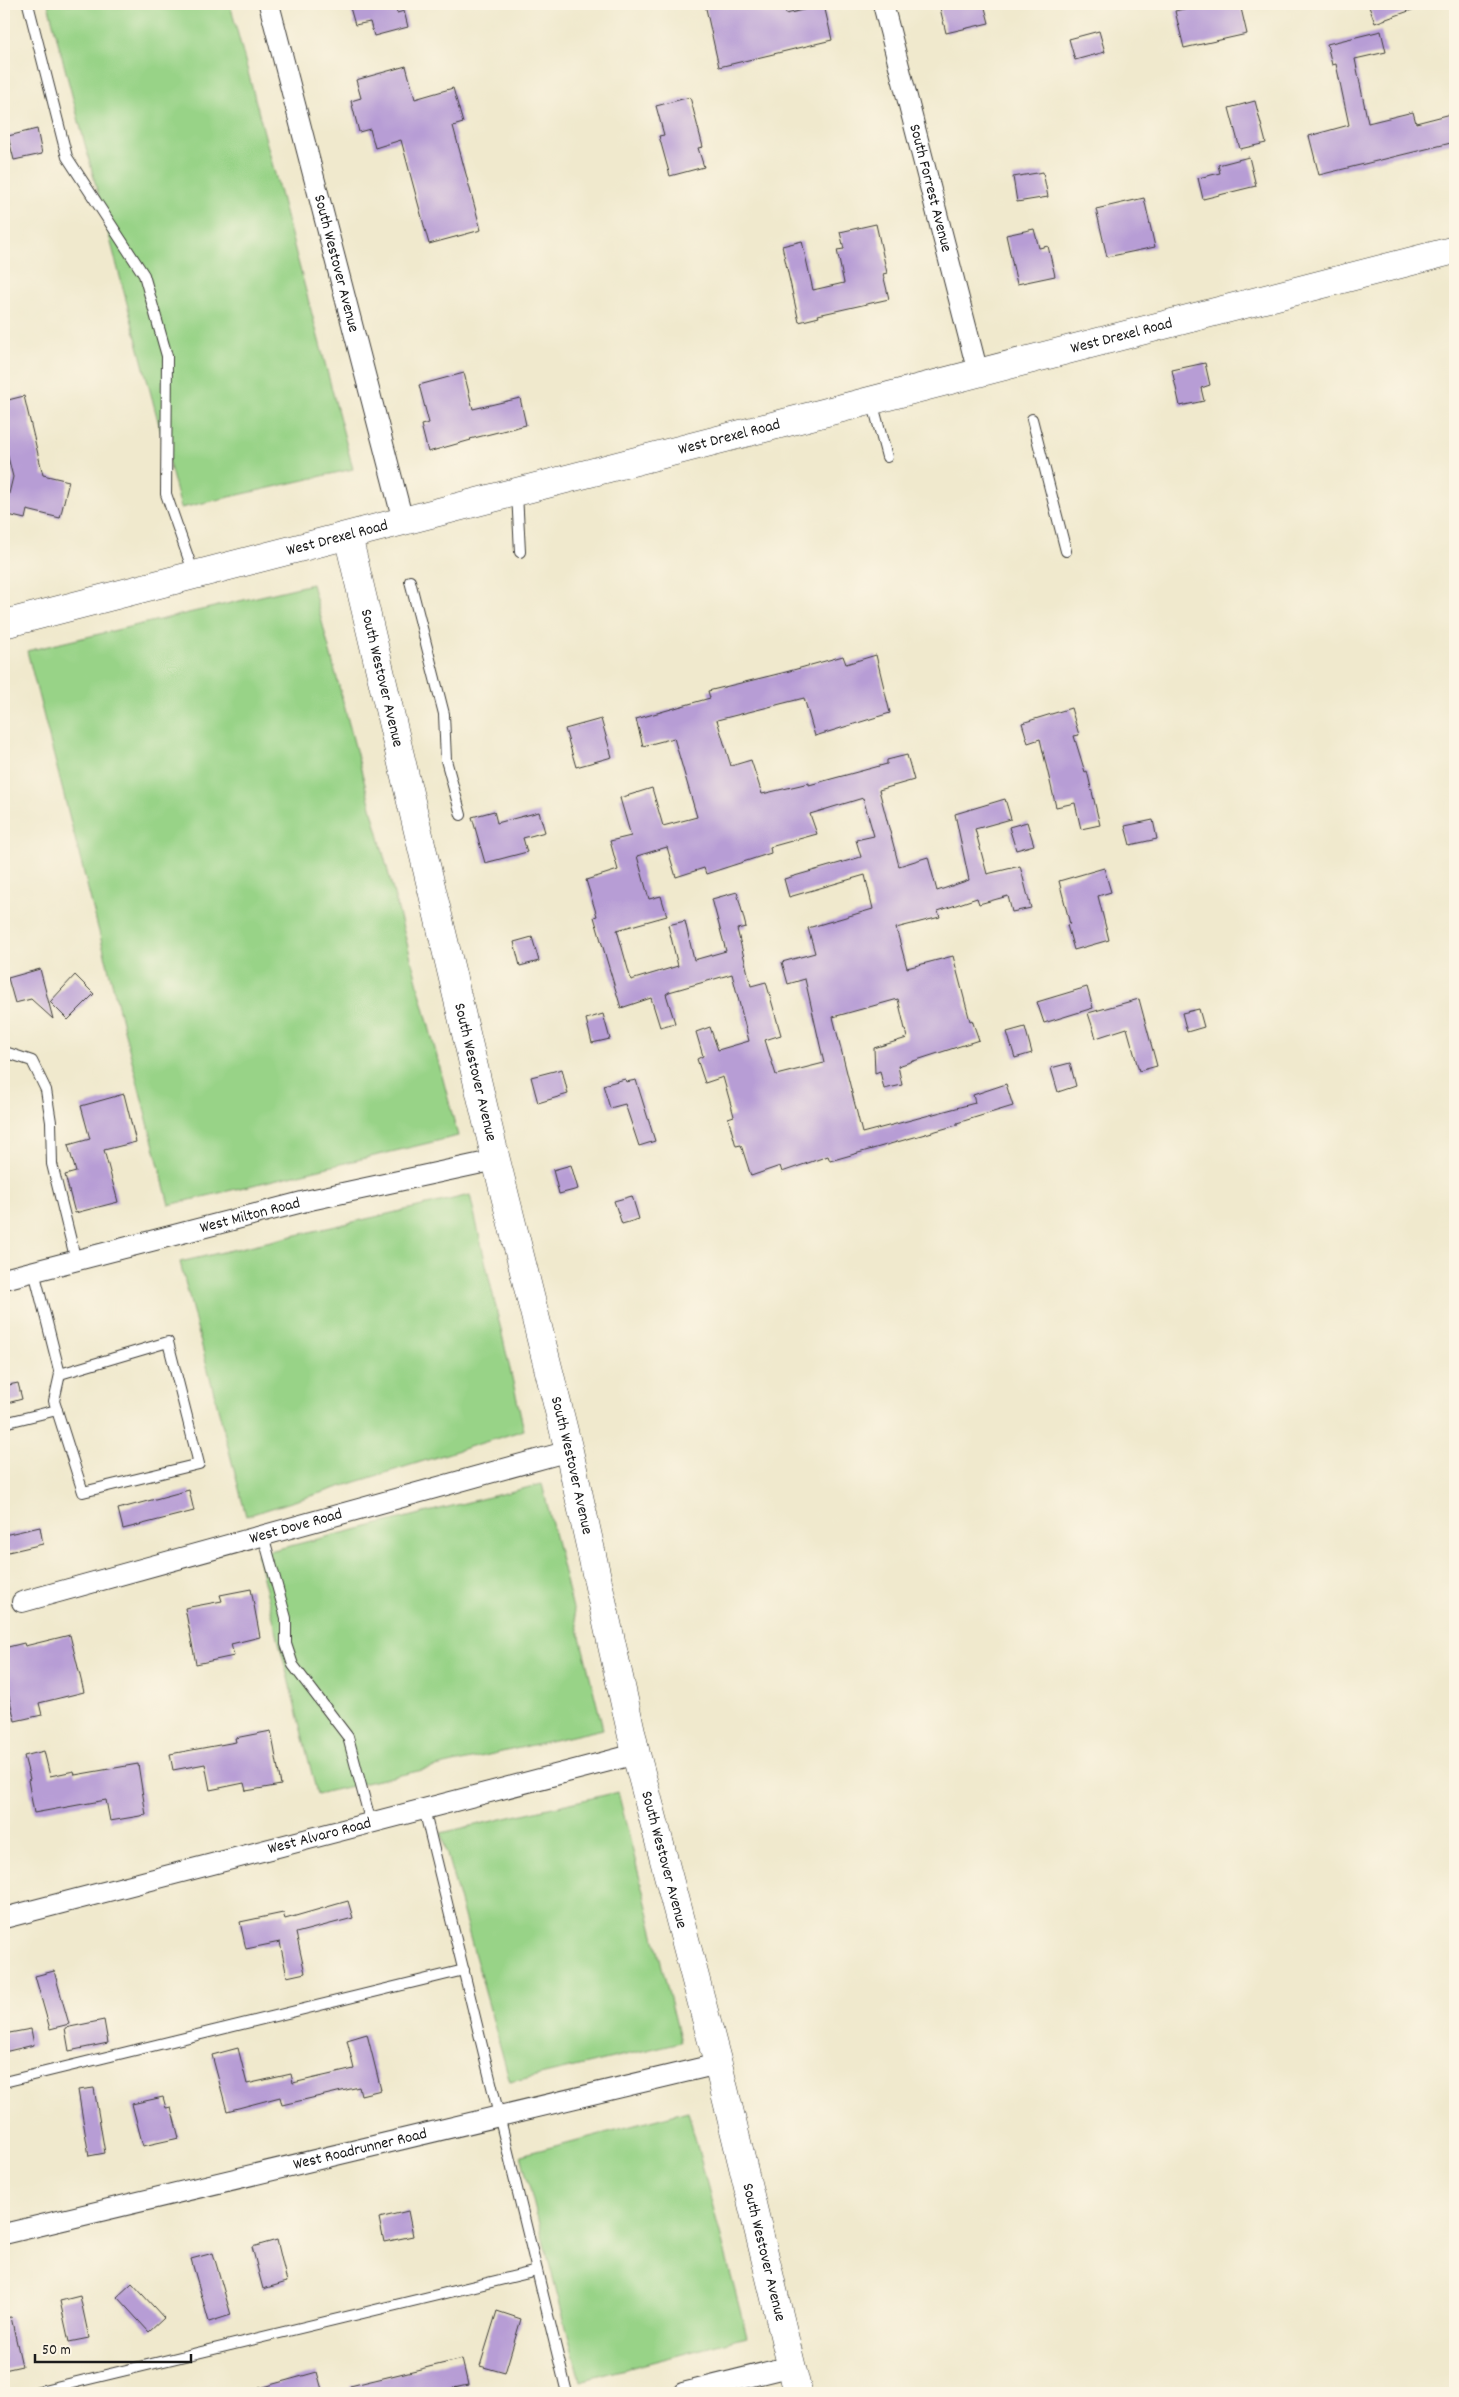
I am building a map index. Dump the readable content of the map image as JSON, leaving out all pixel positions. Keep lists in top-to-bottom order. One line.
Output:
{"streets":{"street":["South Forrest Avenue","South Westover Avenue","West Drexel Road","West Milton Road","West Dove Road","West Alvaro Road","West Roadrunner Road"]},"crossings":[["South Forrest Avenue","West Drexel Road"],["South Westover Avenue","West Drexel Road"],["South Westover Avenue","West Milton Road"],["South Westover Avenue","West Dove Road"],["South Westover Avenue","West Alvaro Road"],["South Westover Avenue","West Roadrunner Road"]],"scale_bar":"50 m"}
